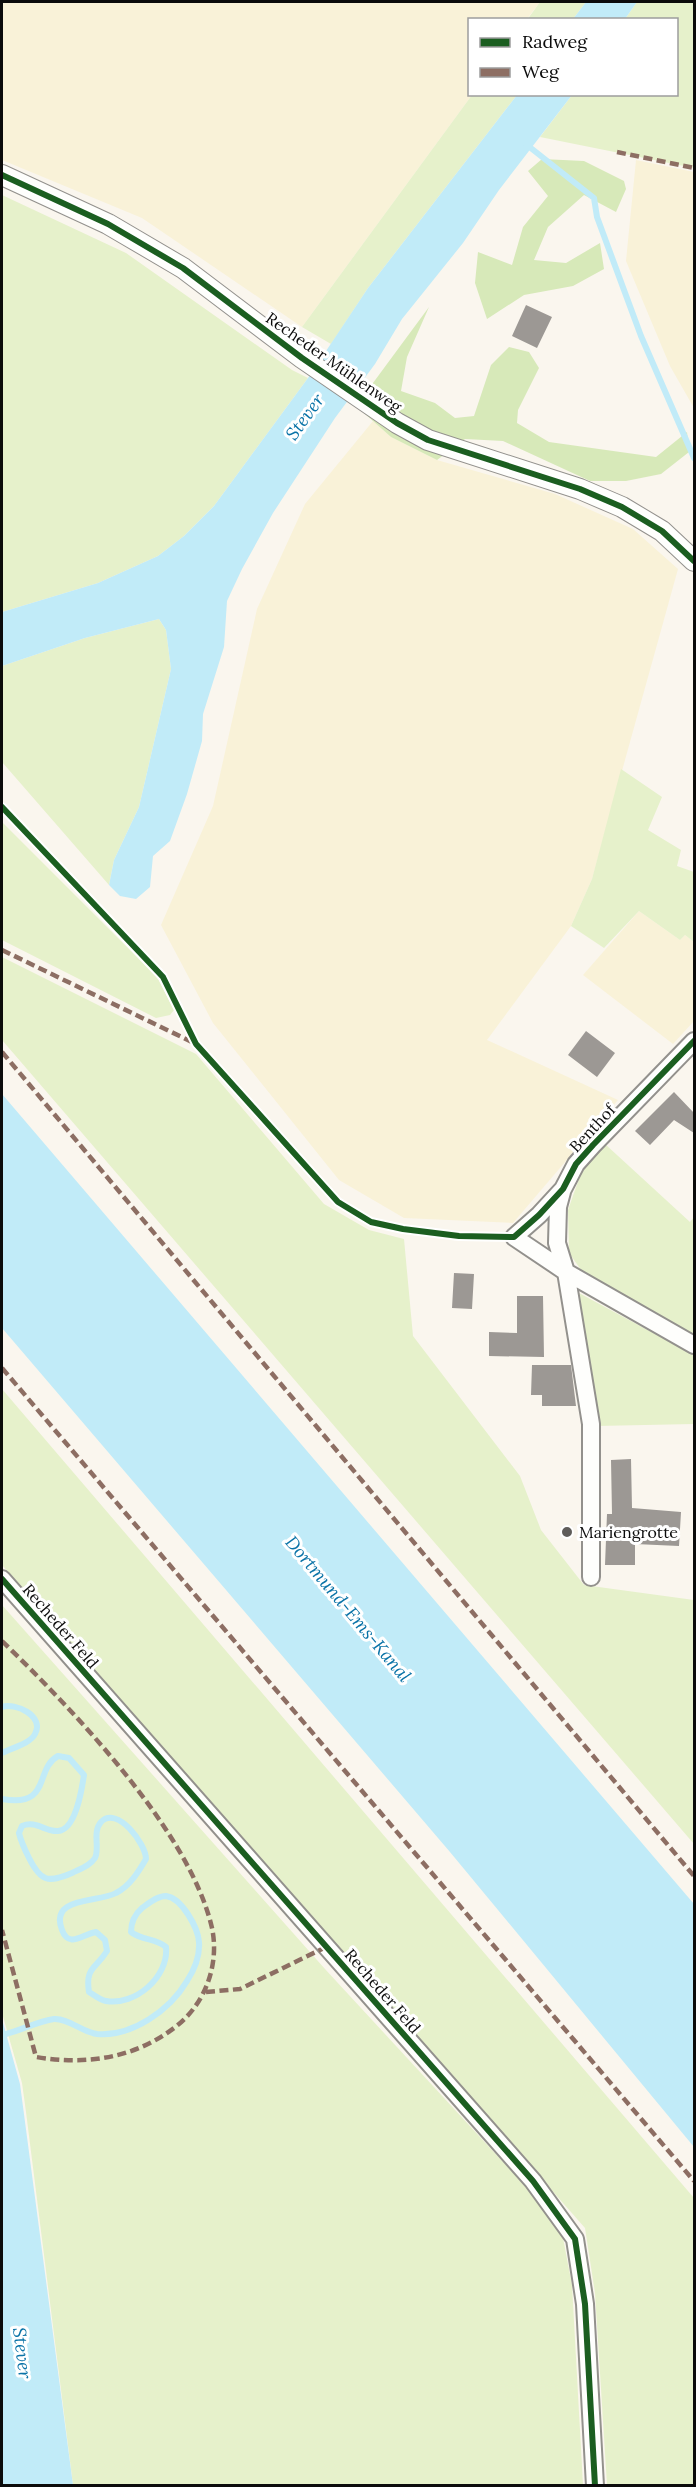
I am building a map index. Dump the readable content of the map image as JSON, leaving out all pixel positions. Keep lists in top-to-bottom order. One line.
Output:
{"streets":{"street":["Recheder Mühlenweg","Benthof","Recheder Feld"]},"water":["Stever","Dortmund-Ems-Kanal"],"places":["Mariengrotte"],"legend":["Radweg","Weg"]}
